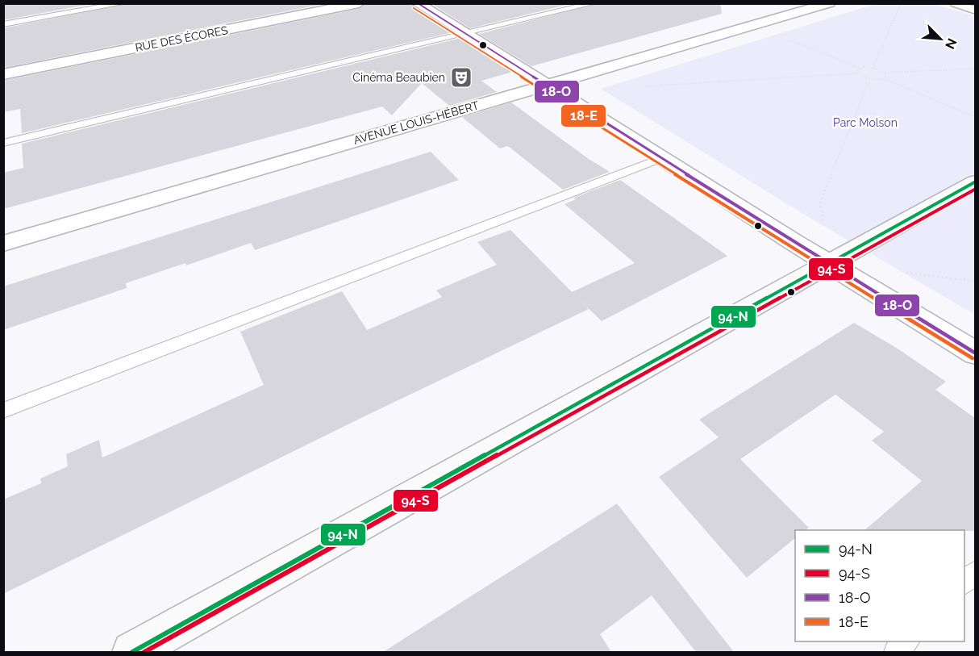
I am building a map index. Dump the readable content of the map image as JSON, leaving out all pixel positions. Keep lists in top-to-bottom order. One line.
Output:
{"streets":{"street":["RUE DES ÉCORES","AVENUE LOUIS-HÉBERT"]},"parks":["Parc Molson"],"places":{"theatre":["Cinéma Beaubien"]},"lines":["transit line 18-O","transit line 18-E","transit line 94-N","transit line 94-S"],"legend":["94-N","94-S","18-O","18-E"],"north":"bottom right"}
